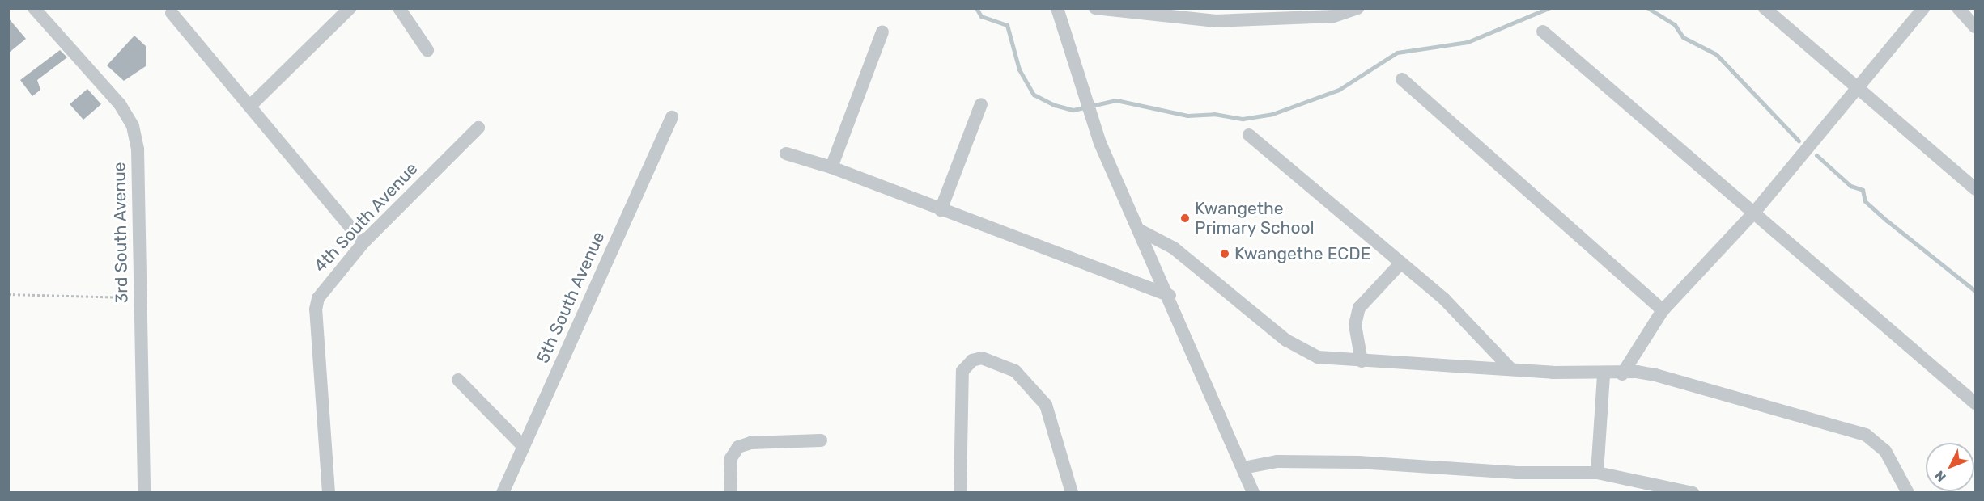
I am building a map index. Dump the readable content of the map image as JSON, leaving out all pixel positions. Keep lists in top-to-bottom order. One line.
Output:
{"streets":{"street":["4th South Avenue","3rd South Avenue","5th South Avenue"]},"places":["Kwangethe Primary School","Kwangethe ECDE"],"north":"bottom left"}
